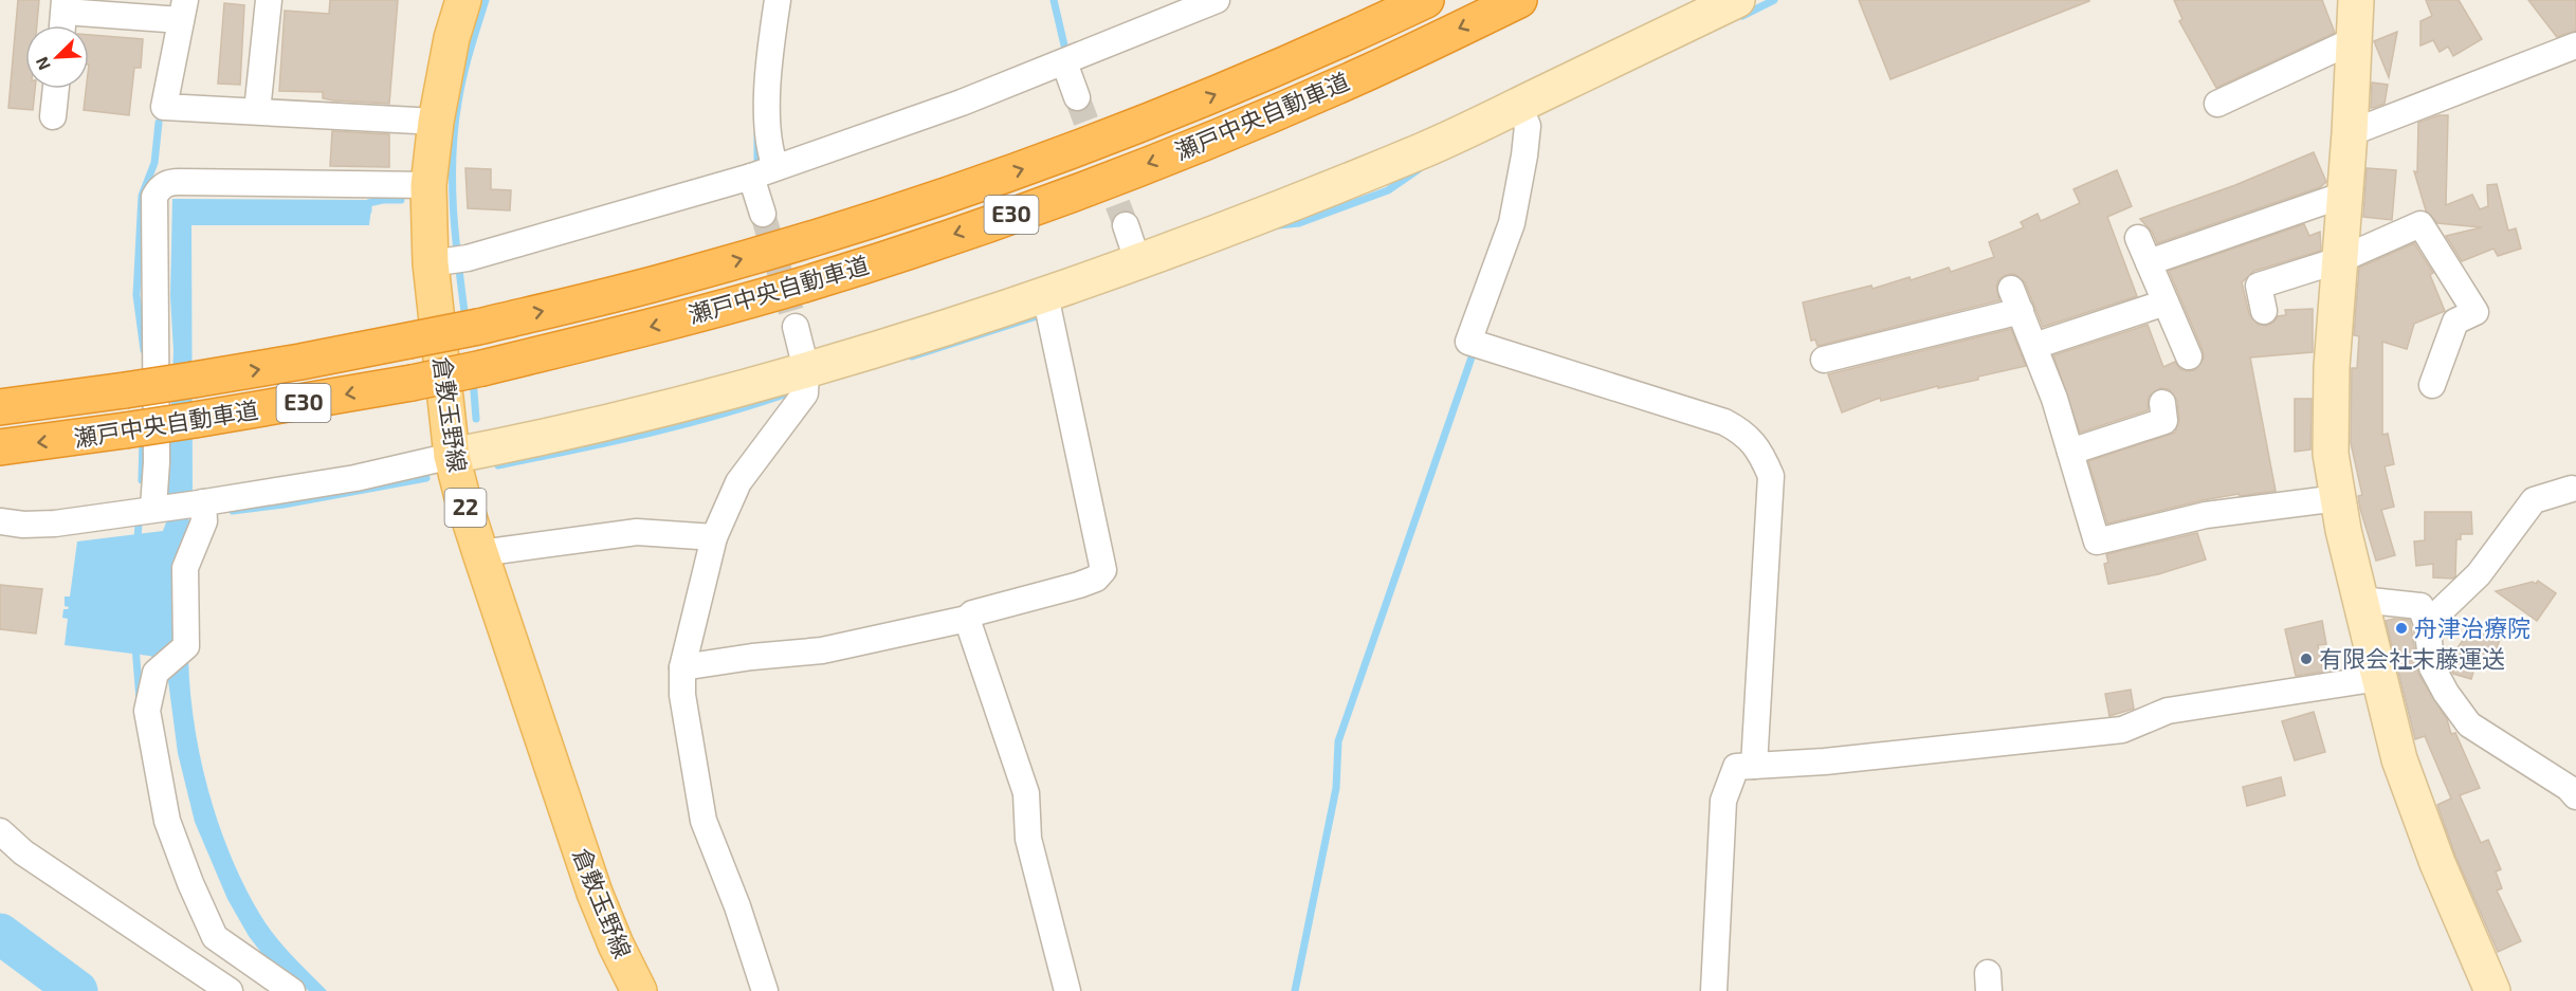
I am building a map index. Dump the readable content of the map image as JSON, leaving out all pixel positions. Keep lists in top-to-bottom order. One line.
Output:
{"streets":{"highway":["瀬戸中央自動車道","E30"],"main road":["倉敷玉野線","22"]},"places":["舟津治療院","有限会社末藤運送"],"north":"bottom left"}
